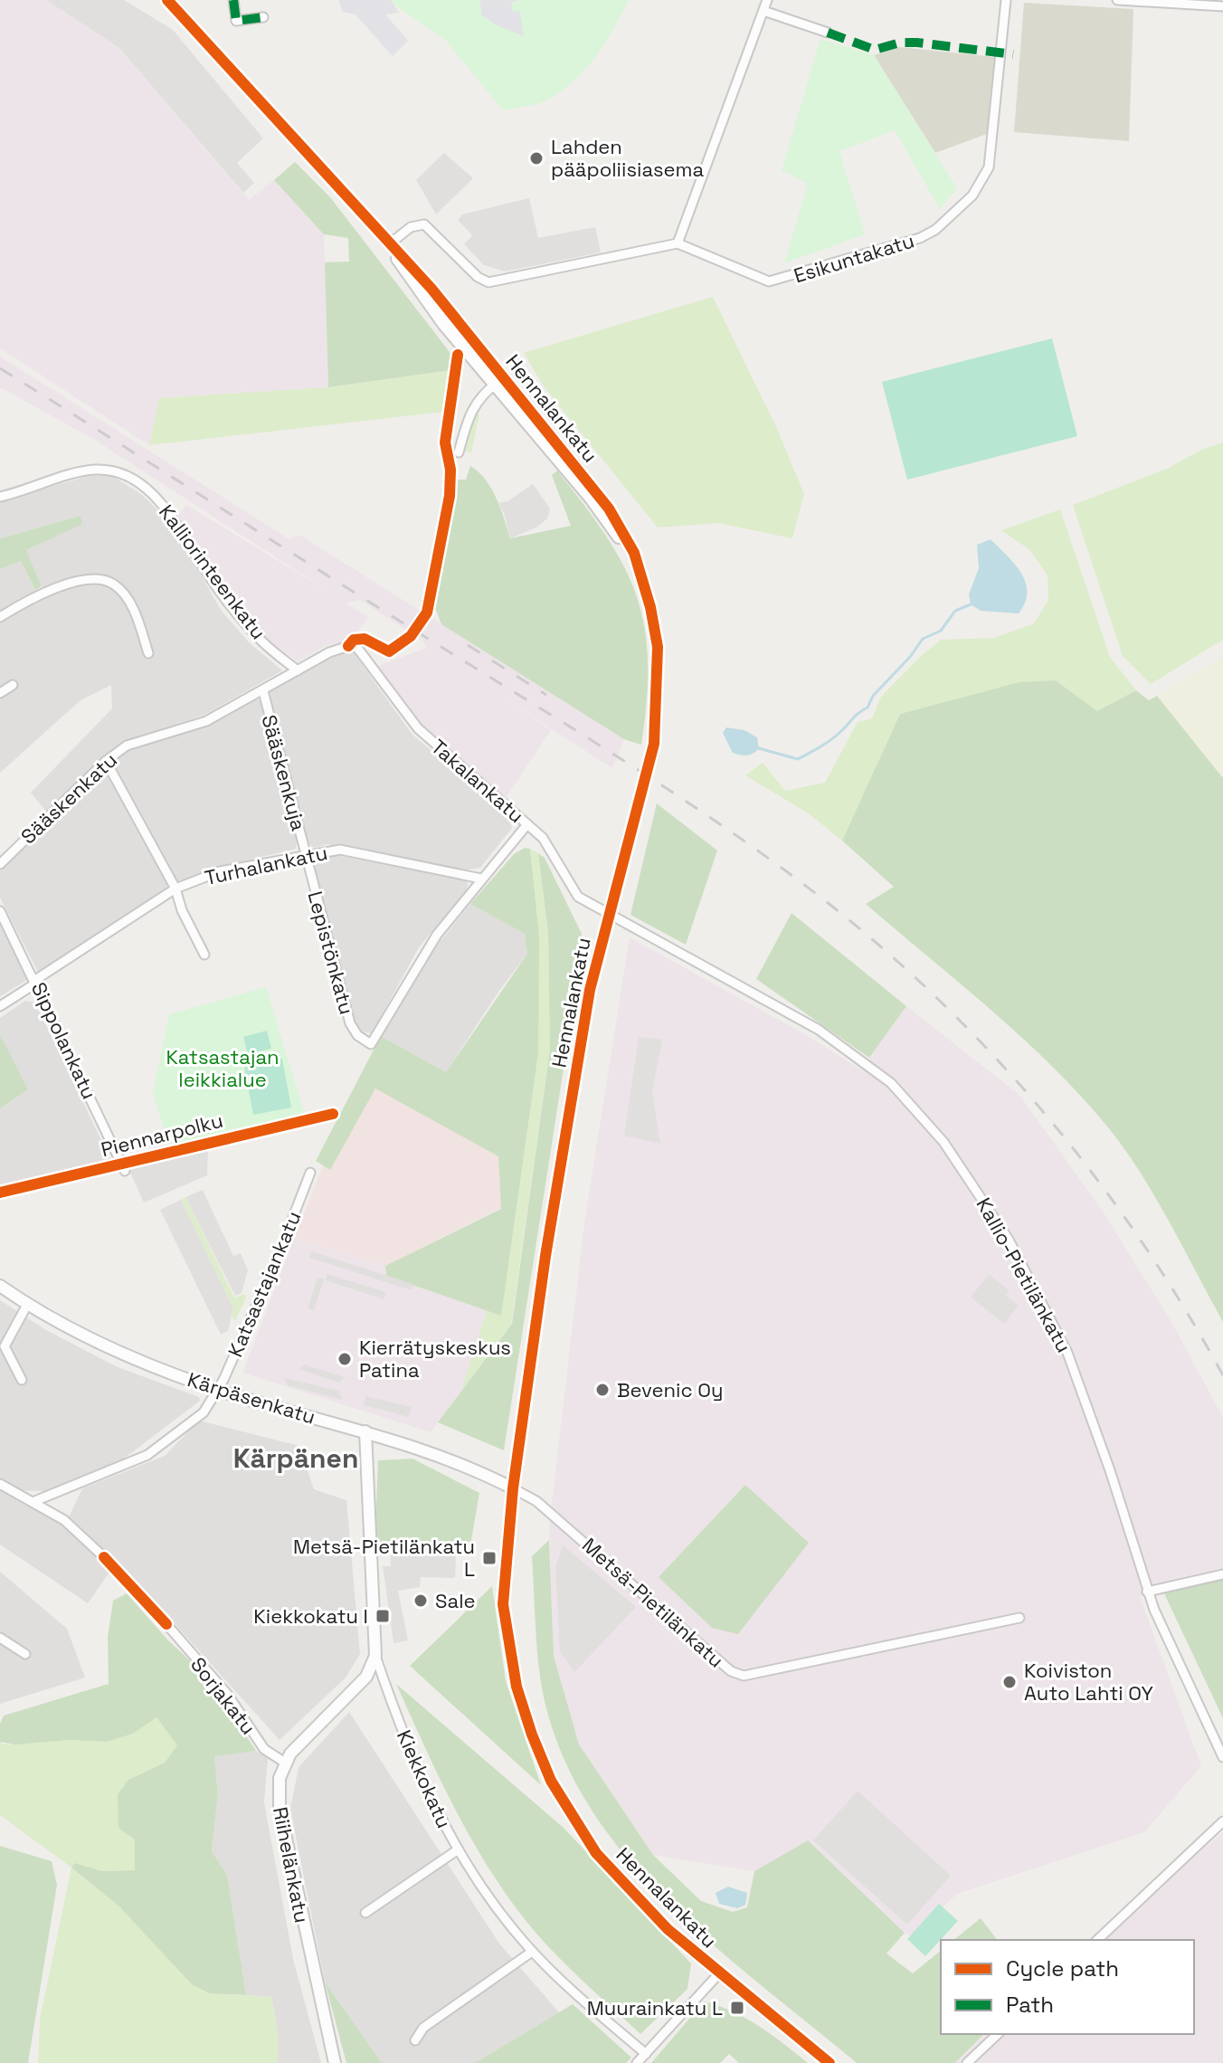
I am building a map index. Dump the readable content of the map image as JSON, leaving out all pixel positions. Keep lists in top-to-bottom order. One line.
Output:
{"streets":{"street":["Esikuntakatu","Hennalankatu","Kalliorinteenkatu","Sääskenkuja","Takalankatu","Sääskenkatu","Turhalankatu","Lepistönkatu","Sippolankatu","Kallio-Pietilänkatu","Katsastajankatu","Kärpäsenkatu","Metsä-Pietilänkatu","Sorjakatu","Kiekkokatu","Riihelänkatu"],"cycle path":["Piennarpolku"]},"crossings":[["Hennalankatu","Takalankatu"],["Hennalankatu","Kallio-Pietilänkatu"],["Hennalankatu","Kärpäsenkatu"],["Hennalankatu","Metsä-Pietilänkatu"],["Kalliorinteenkatu","Sääskenkatu"],["Sääskenkuja","Sääskenkatu"],["Sääskenkuja","Turhalankatu"],["Sääskenkuja","Lepistönkatu"],["Takalankatu","Sääskenkatu"],["Takalankatu","Kallio-Pietilänkatu"],["Turhalankatu","Lepistönkatu"],["Turhalankatu","Sippolankatu"],["Katsastajankatu","Kärpäsenkatu"],["Kärpäsenkatu","Metsä-Pietilänkatu"],["Kärpäsenkatu","Kiekkokatu"],["Sorjakatu","Riihelänkatu"]],"districts":["Kärpänen"],"parks":["Katsastajan leikkialue"],"places":{"other":["Lahden pääpoliisiasema","Kierrätyskeskus Patina","Bevenic Oy","Sale","Koiviston Auto Lahti OY"],"transit":["Metsä-Pietilänkatu L","Kiekkokatu I","Muurainkatu L"]},"legend":["Cycle path","Path"]}
